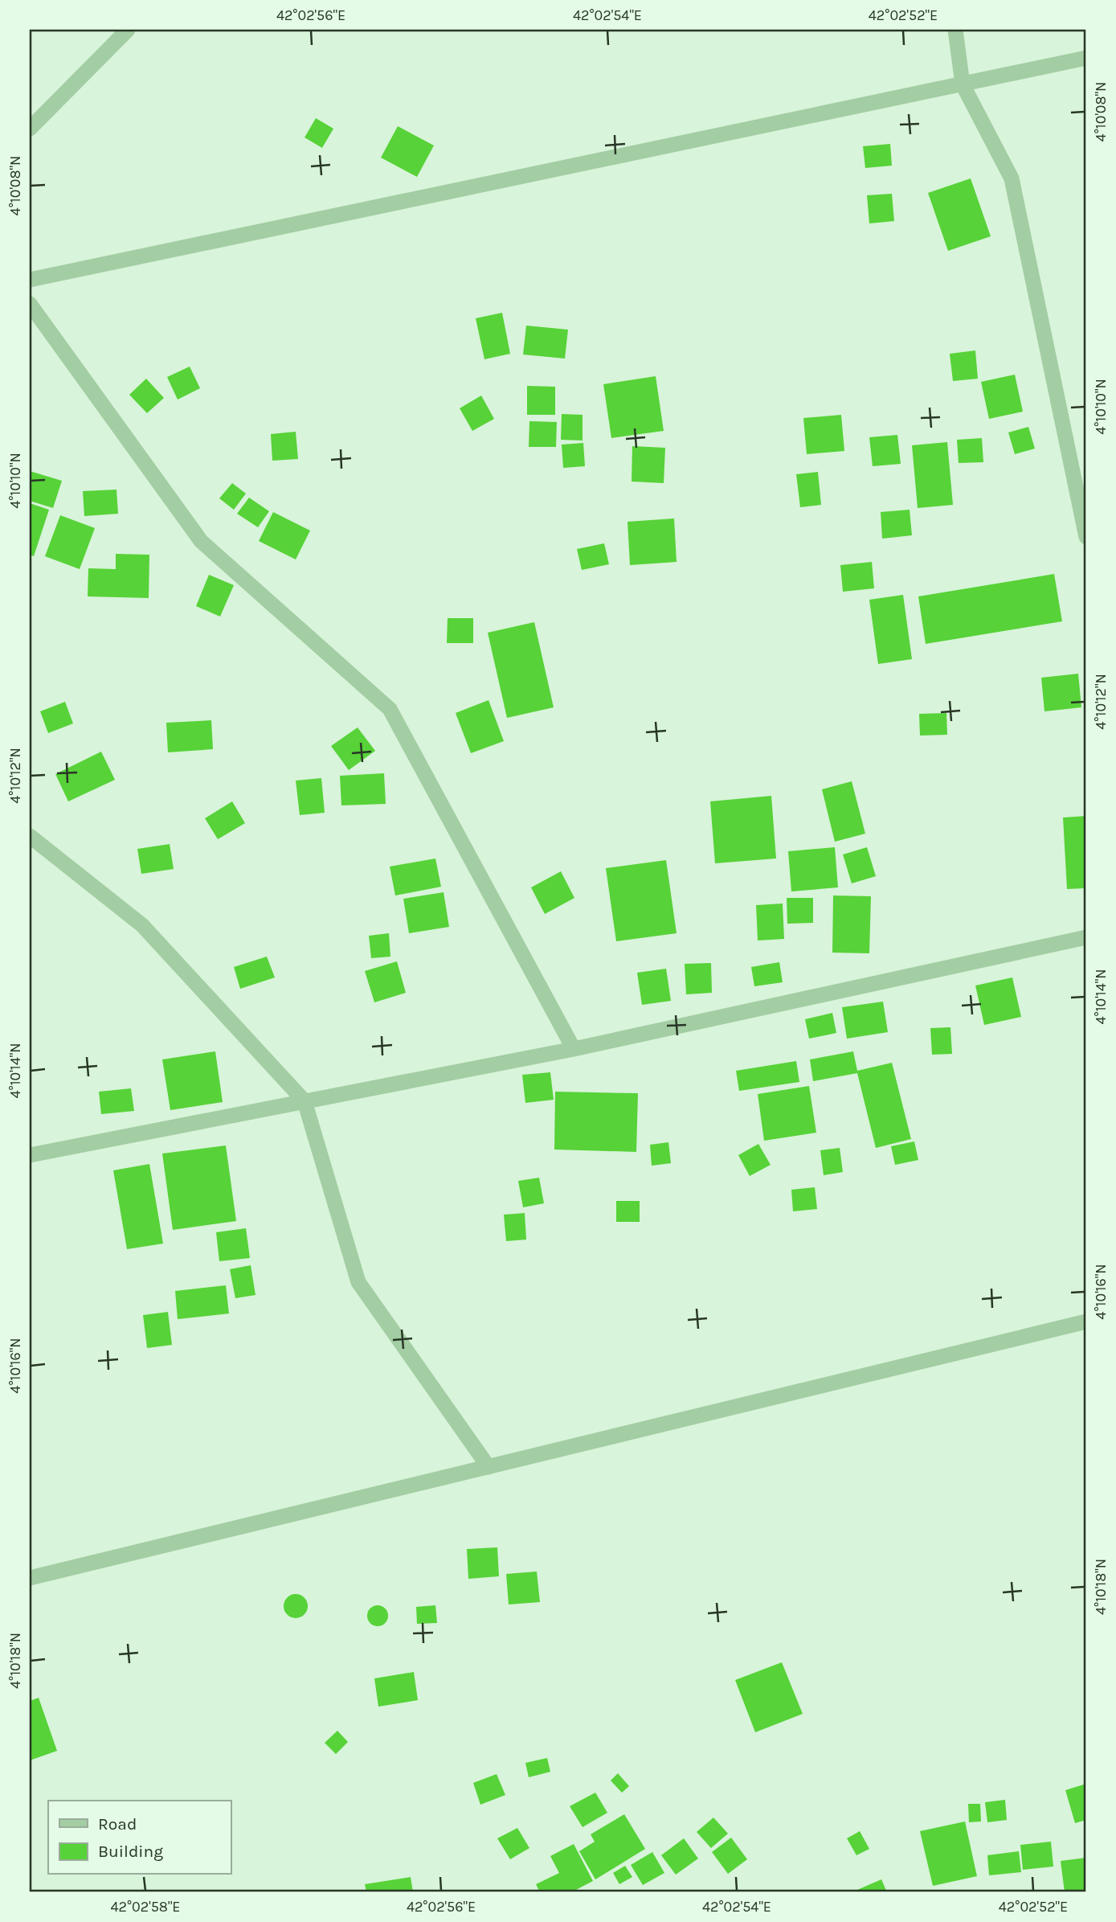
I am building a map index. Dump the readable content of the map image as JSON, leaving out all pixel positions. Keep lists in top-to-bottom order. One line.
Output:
{"legend":["Road","Building"],"coordinates":["42°02'56\"E","42°02'54\"E","42°02'52\"E","4°10'08\"N","4°10'10\"N","4°10'12\"N","4°10'14\"N","4°10'16\"N","4°10'18\"N","42°02'58\"E"]}
